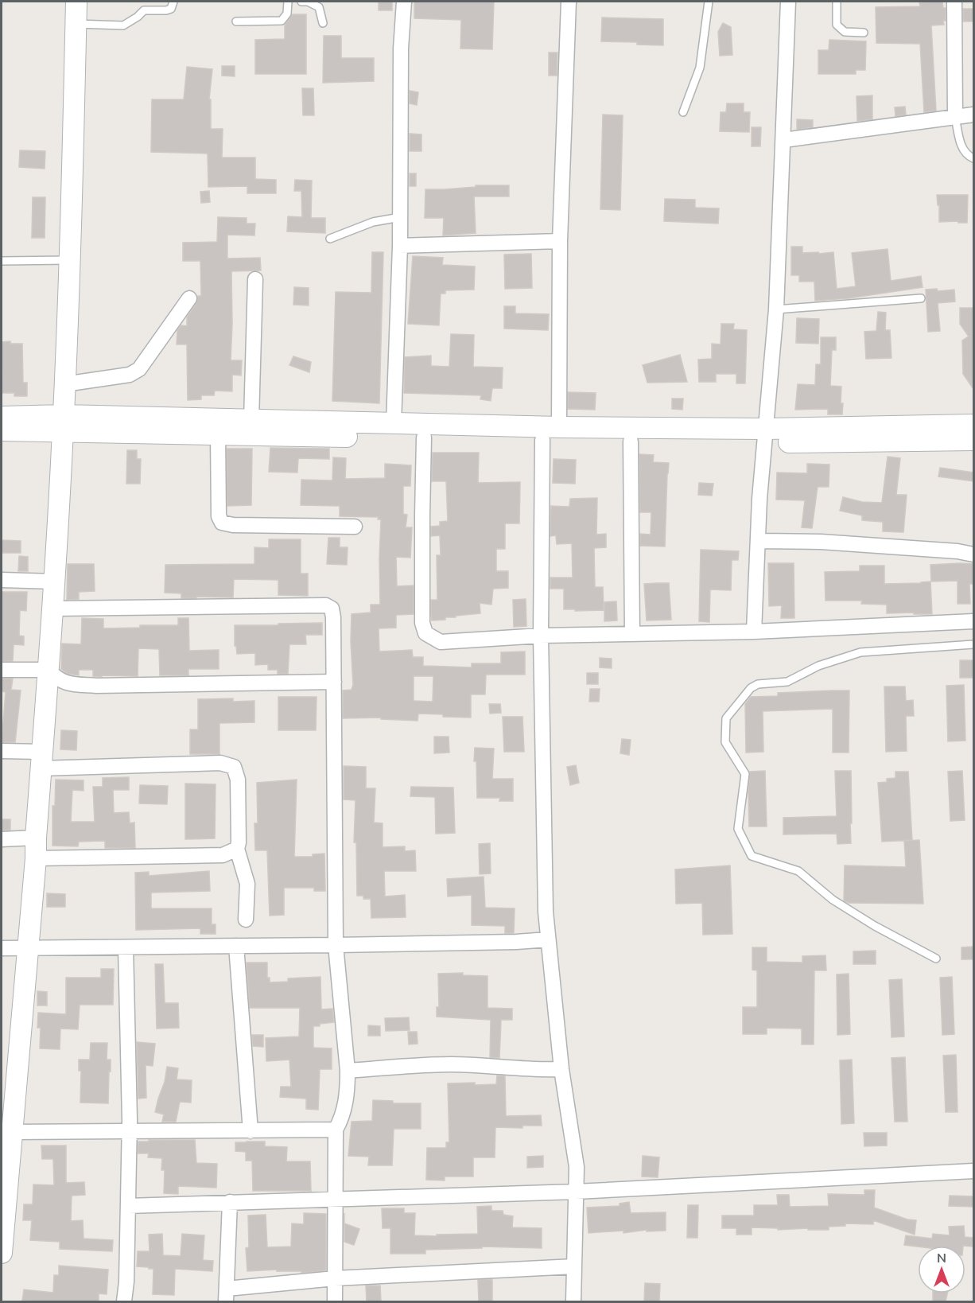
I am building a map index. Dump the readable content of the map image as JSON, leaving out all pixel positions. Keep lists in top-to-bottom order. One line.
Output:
{"north":"top"}
